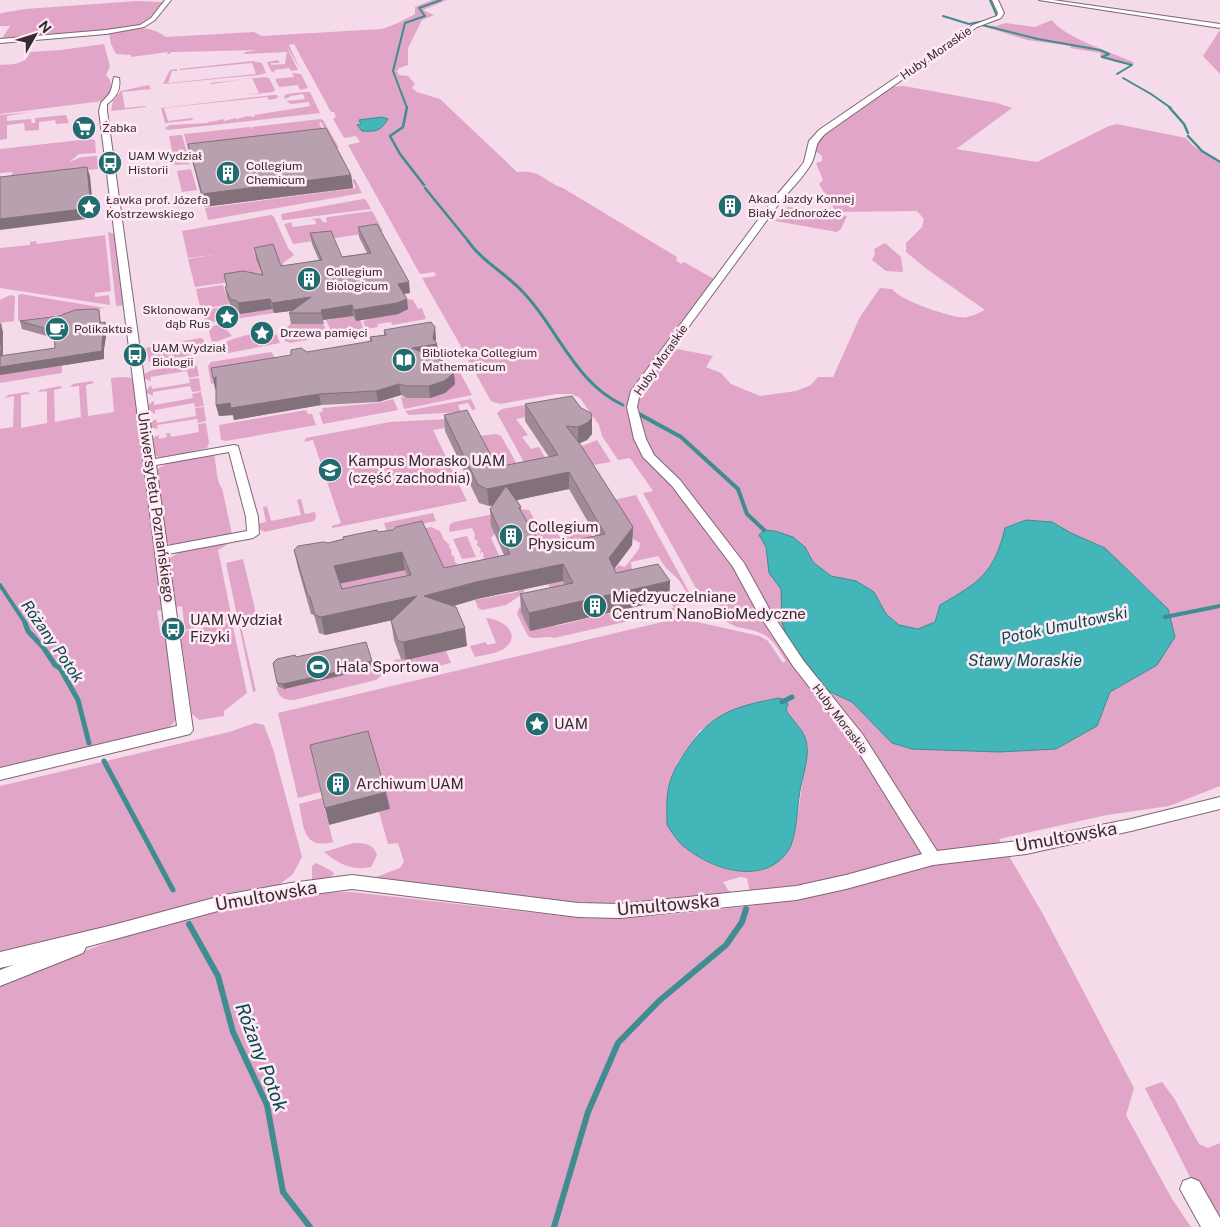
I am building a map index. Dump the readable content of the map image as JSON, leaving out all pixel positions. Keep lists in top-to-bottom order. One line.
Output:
{"streets":{"street":["Huby Moraskie","Uniwersytetu Poznańskiego","Umultowska"]},"crossings":[["Huby Moraskie","Umultowska"]],"water":["Potok Umultowski","Różany Potok","Stawy Moraskie"],"places":{"supermarket":["Żabka"],"bus stop":["UAM Wydział Historii","UAM Wydział Biologii","UAM Wydział Fizyki"],"building":["Collegium Chemicum","Akad. Jazdy Konnej Biały Jednorożec","Collegium Biologicum","Collegium Physicum","Międzyuczelniane Centrum NanoBioMedyczne","Archiwum UAM"],"place":["Ławka prof. Józefa Kostrzewskiego","Sklonowany dąb Rus","Drzewa pamięci","UAM"],"cafe":["Polikaktus"],"library":["Biblioteka Collegium Mathematicum"],"school or university":["Kampus Morasko UAM (część zachodnia)"],"sports":["Hala Sportowa"]},"north":"top right"}
